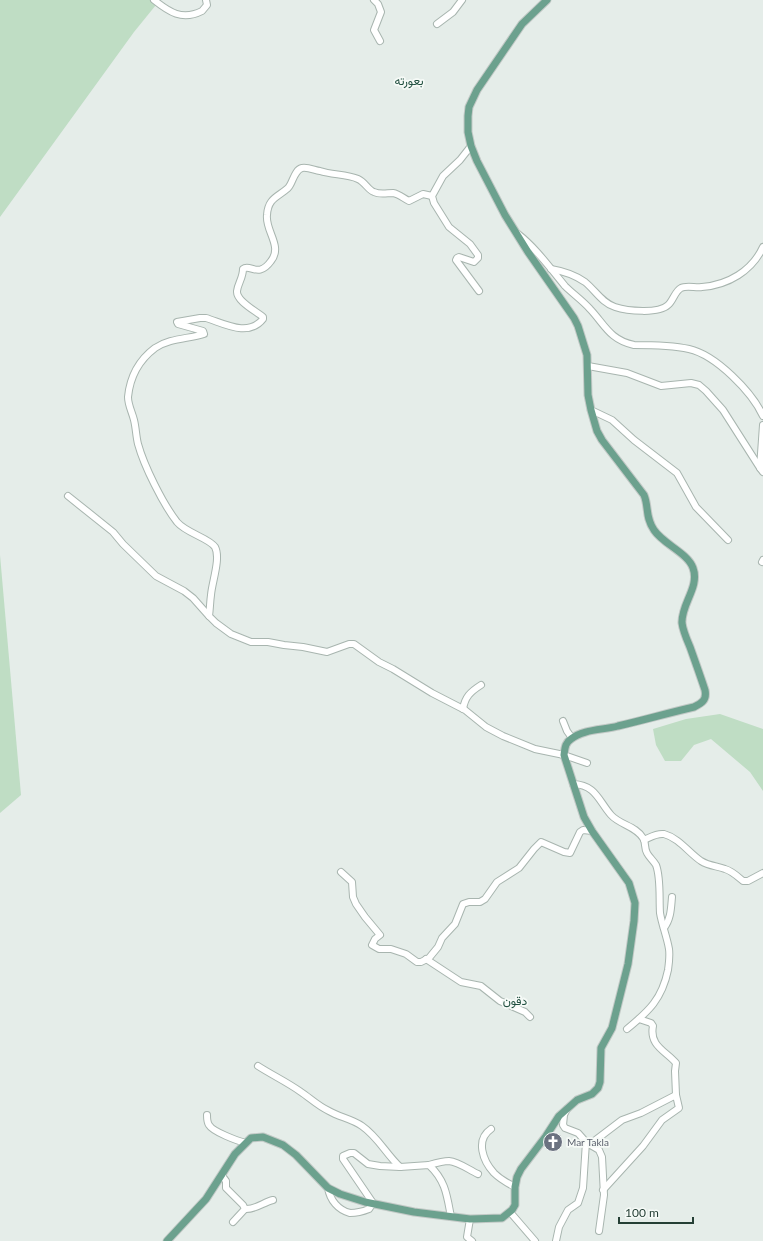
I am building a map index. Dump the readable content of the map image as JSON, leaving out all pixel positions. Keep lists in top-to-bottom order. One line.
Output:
{"districts":["بعورته","دقون"],"places":{"church":["Mar Takla"]},"scale_bar":"100 m"}
